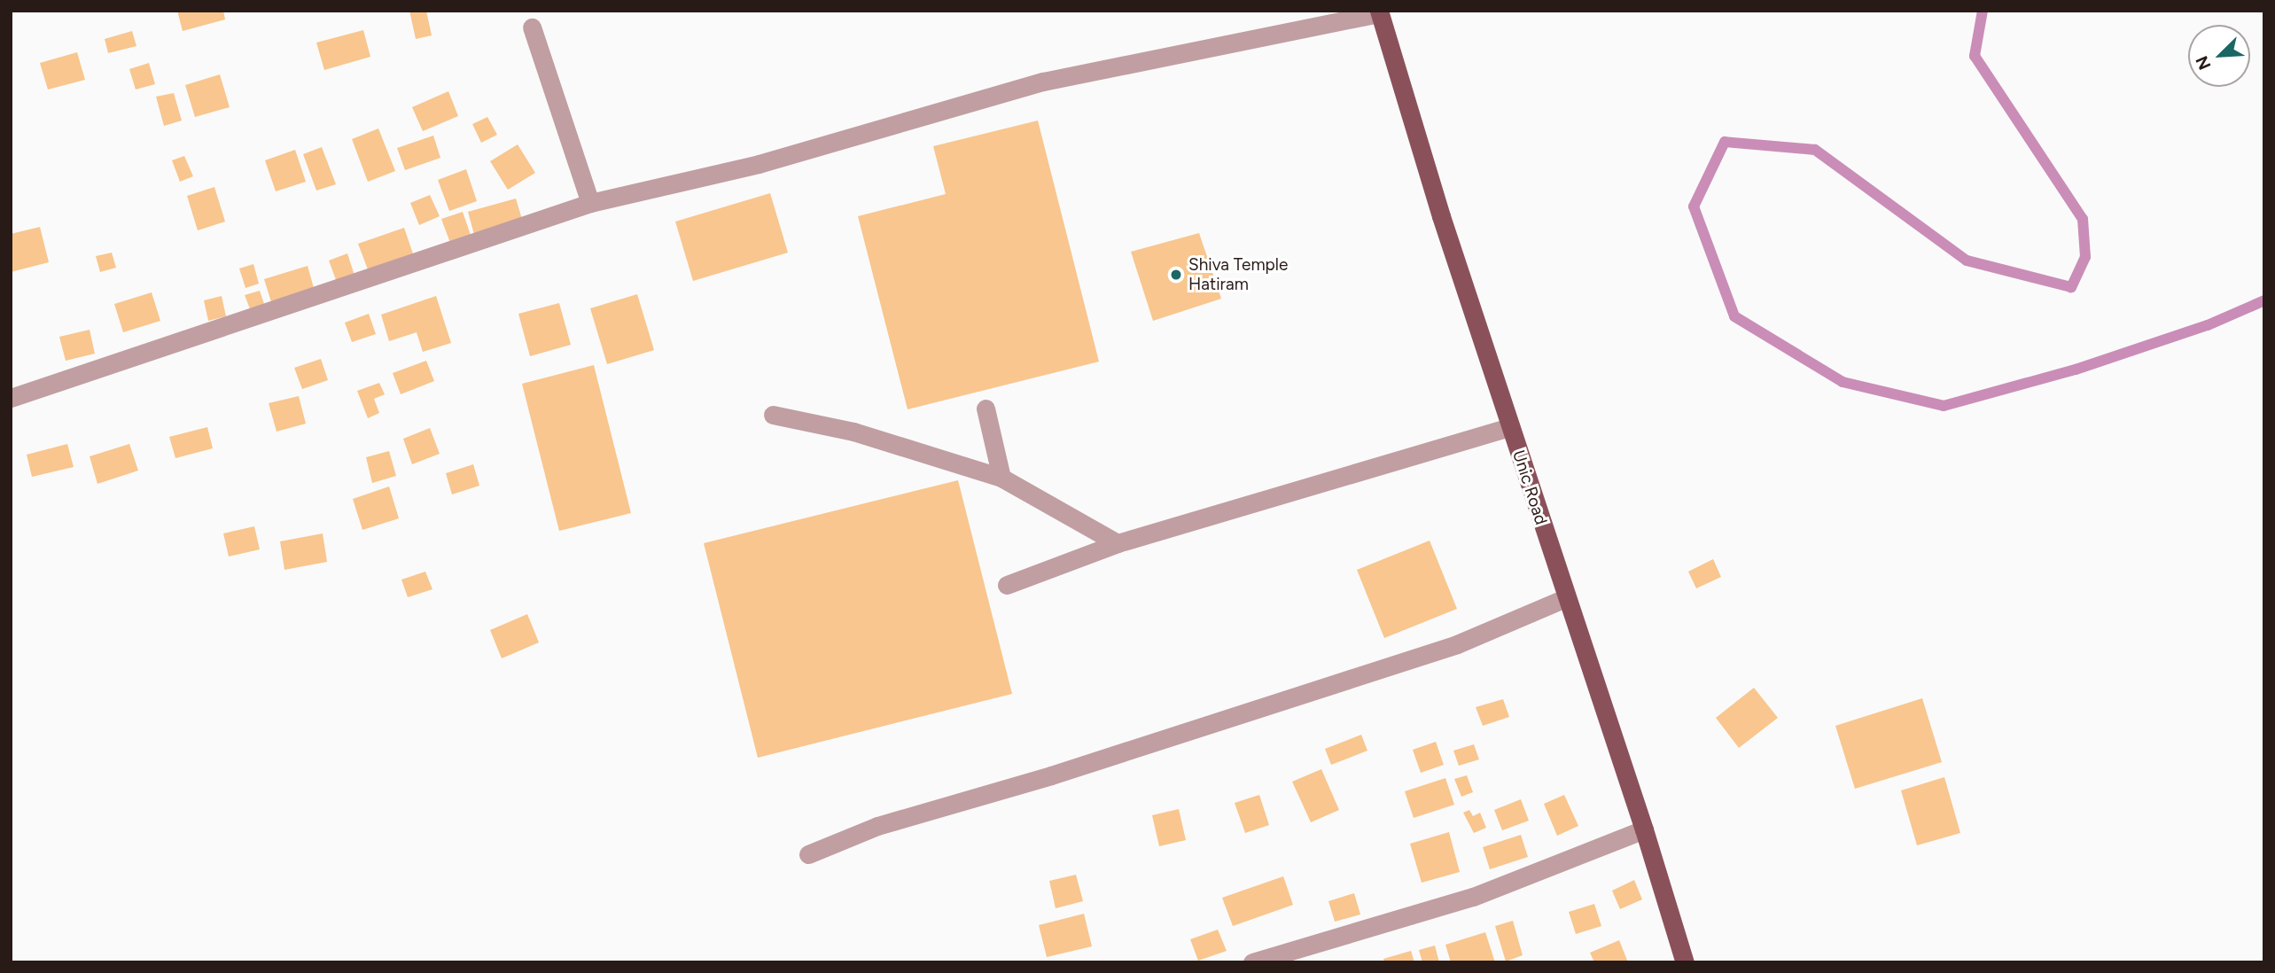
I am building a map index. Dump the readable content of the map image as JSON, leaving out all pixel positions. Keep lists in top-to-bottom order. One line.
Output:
{"streets":{"main road":["Unic Road"]},"places":["Shiva Temple Hatiram"],"north":"bottom left"}
